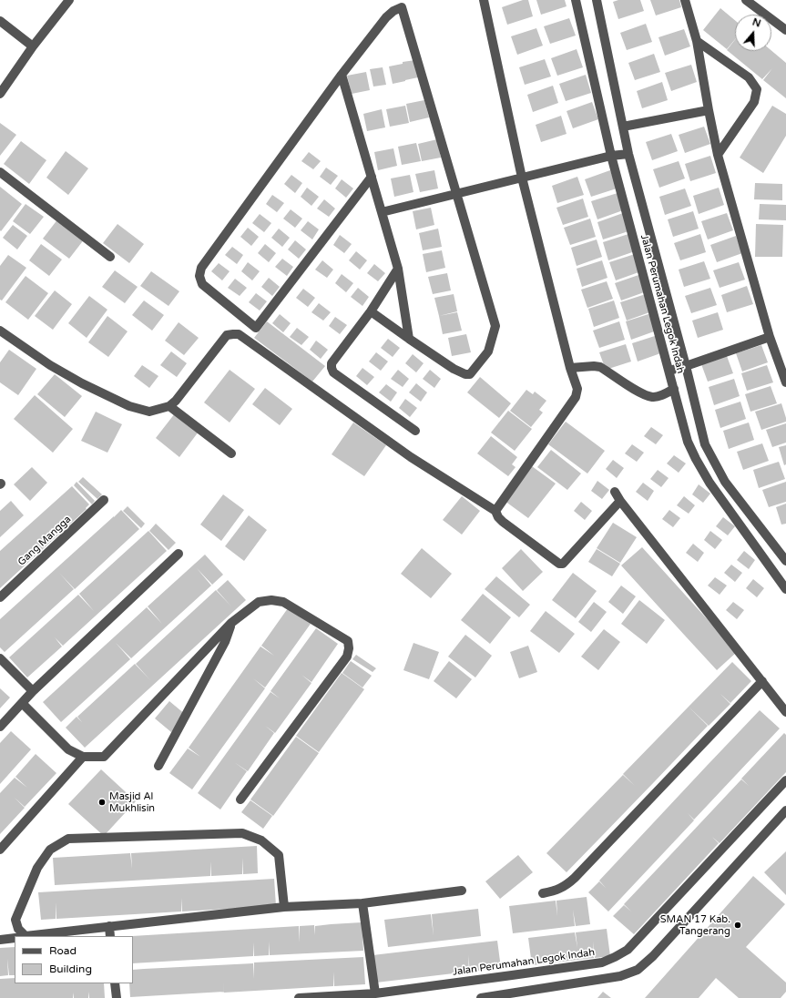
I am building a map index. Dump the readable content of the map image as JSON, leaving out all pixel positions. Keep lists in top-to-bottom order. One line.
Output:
{"streets":{"street":["Jalan Perumahan Legok Indah","Gang Mangga"]},"places":["Masjid Al Mukhlisin","SMAN 17 Kab. Tangerang"],"legend":["Road","Building"],"north":"top"}
